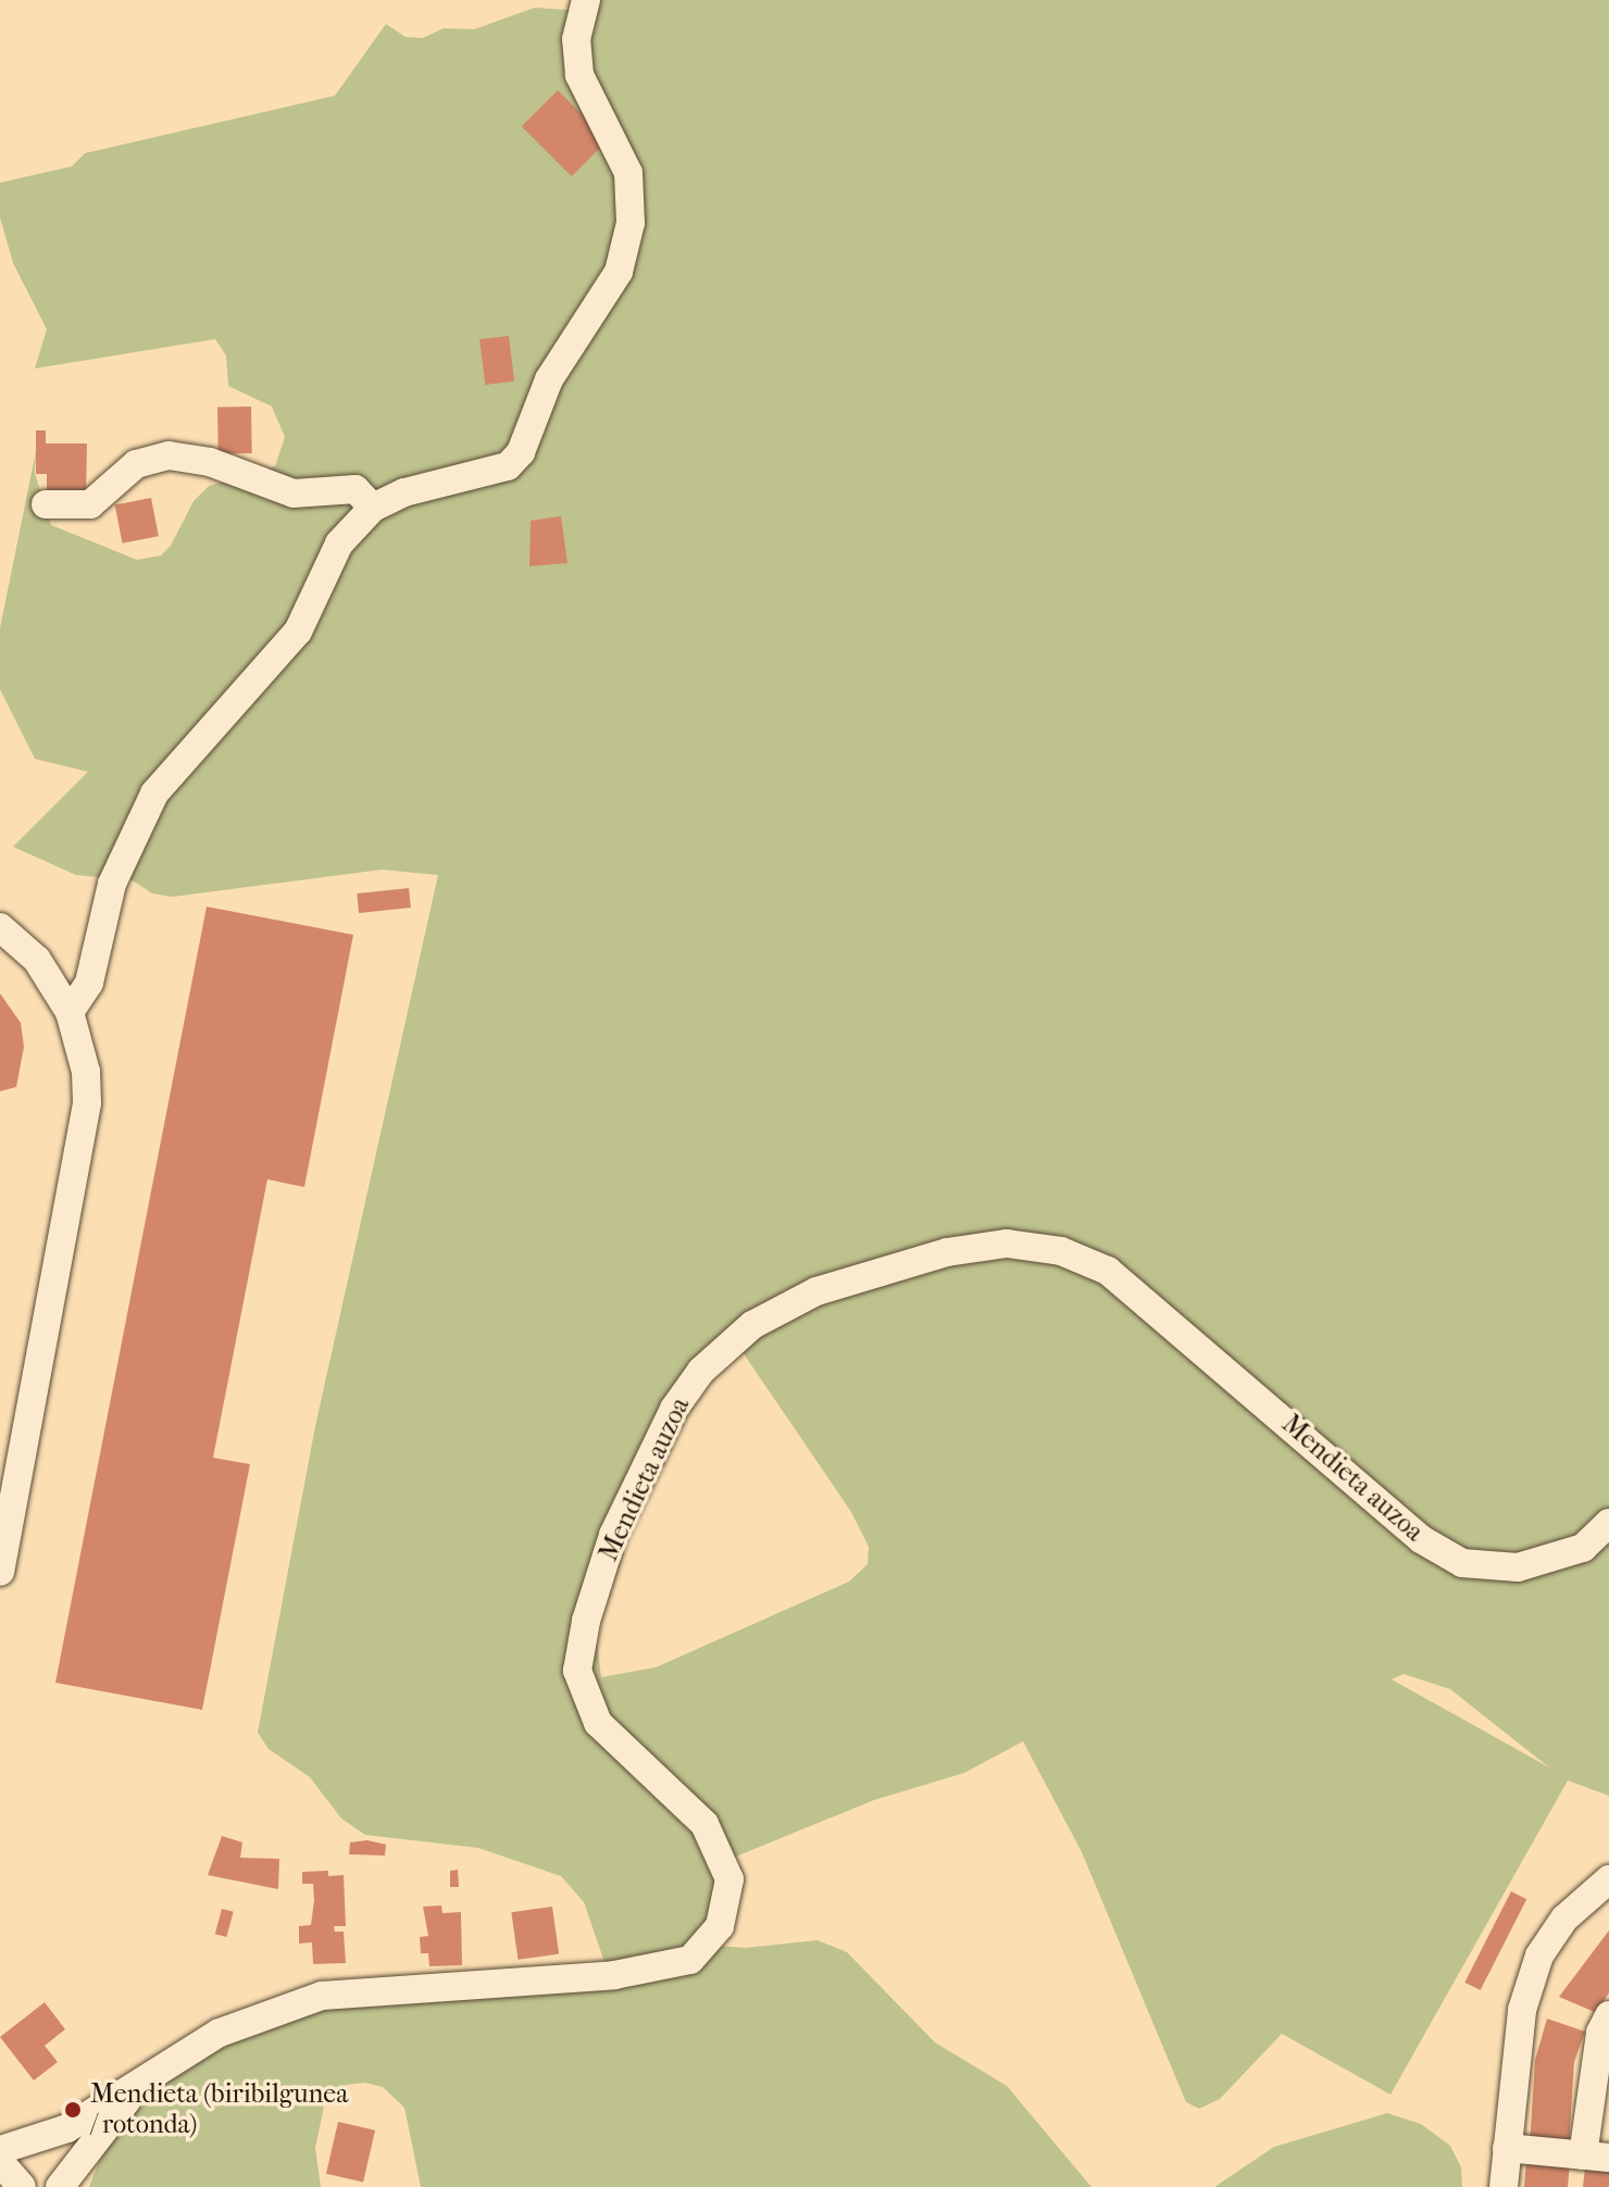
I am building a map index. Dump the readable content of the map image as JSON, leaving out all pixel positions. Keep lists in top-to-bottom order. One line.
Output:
{"streets":{"street":["Mendieta auzoa"]},"places":["Mendieta (biribilgunea / rotonda)"]}
